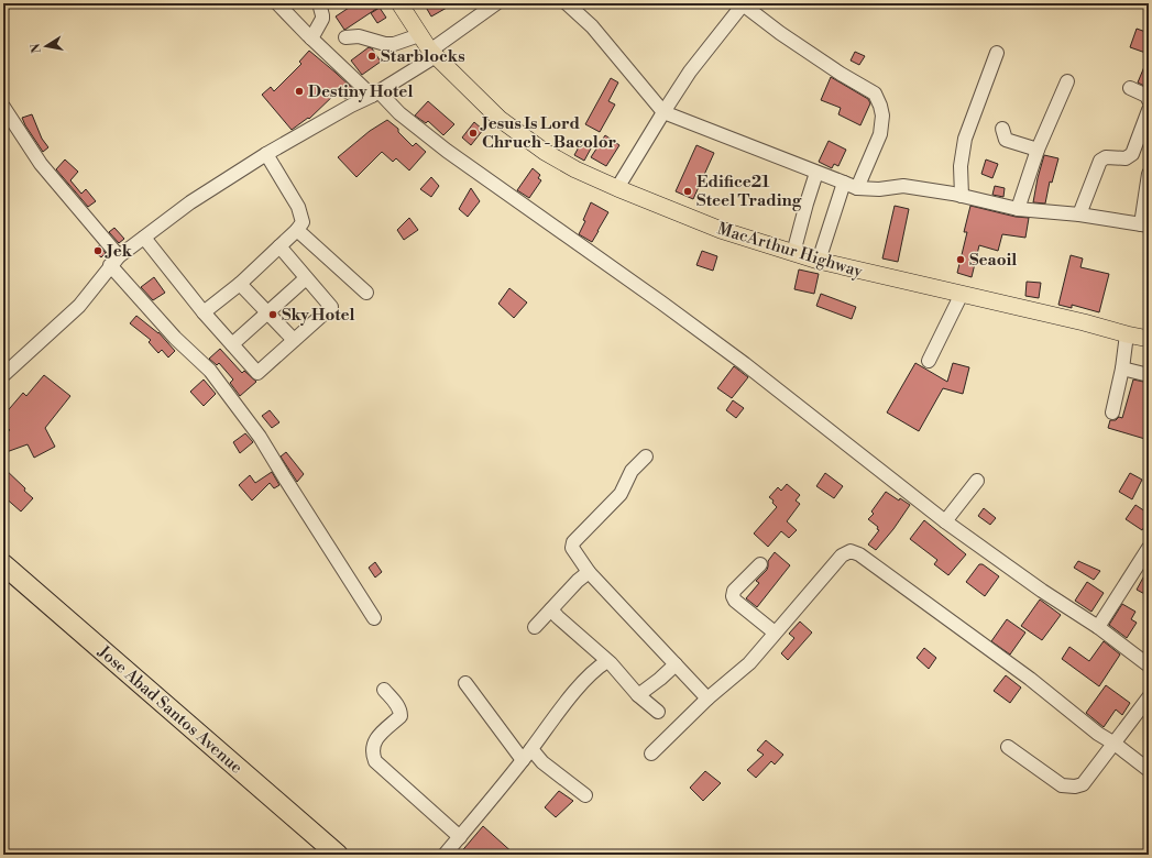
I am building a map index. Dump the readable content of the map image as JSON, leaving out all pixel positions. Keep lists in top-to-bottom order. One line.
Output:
{"streets":{"highway":["Jose Abad Santos Avenue"],"main road":["MacArthur Highway"]},"places":["Starblocks","Destiny Hotel","Jesus Is Lord Chruch - Bacolor","Edifice21 Steel Trading","Jek","Seaoil","Sky Hotel"],"north":"left"}
